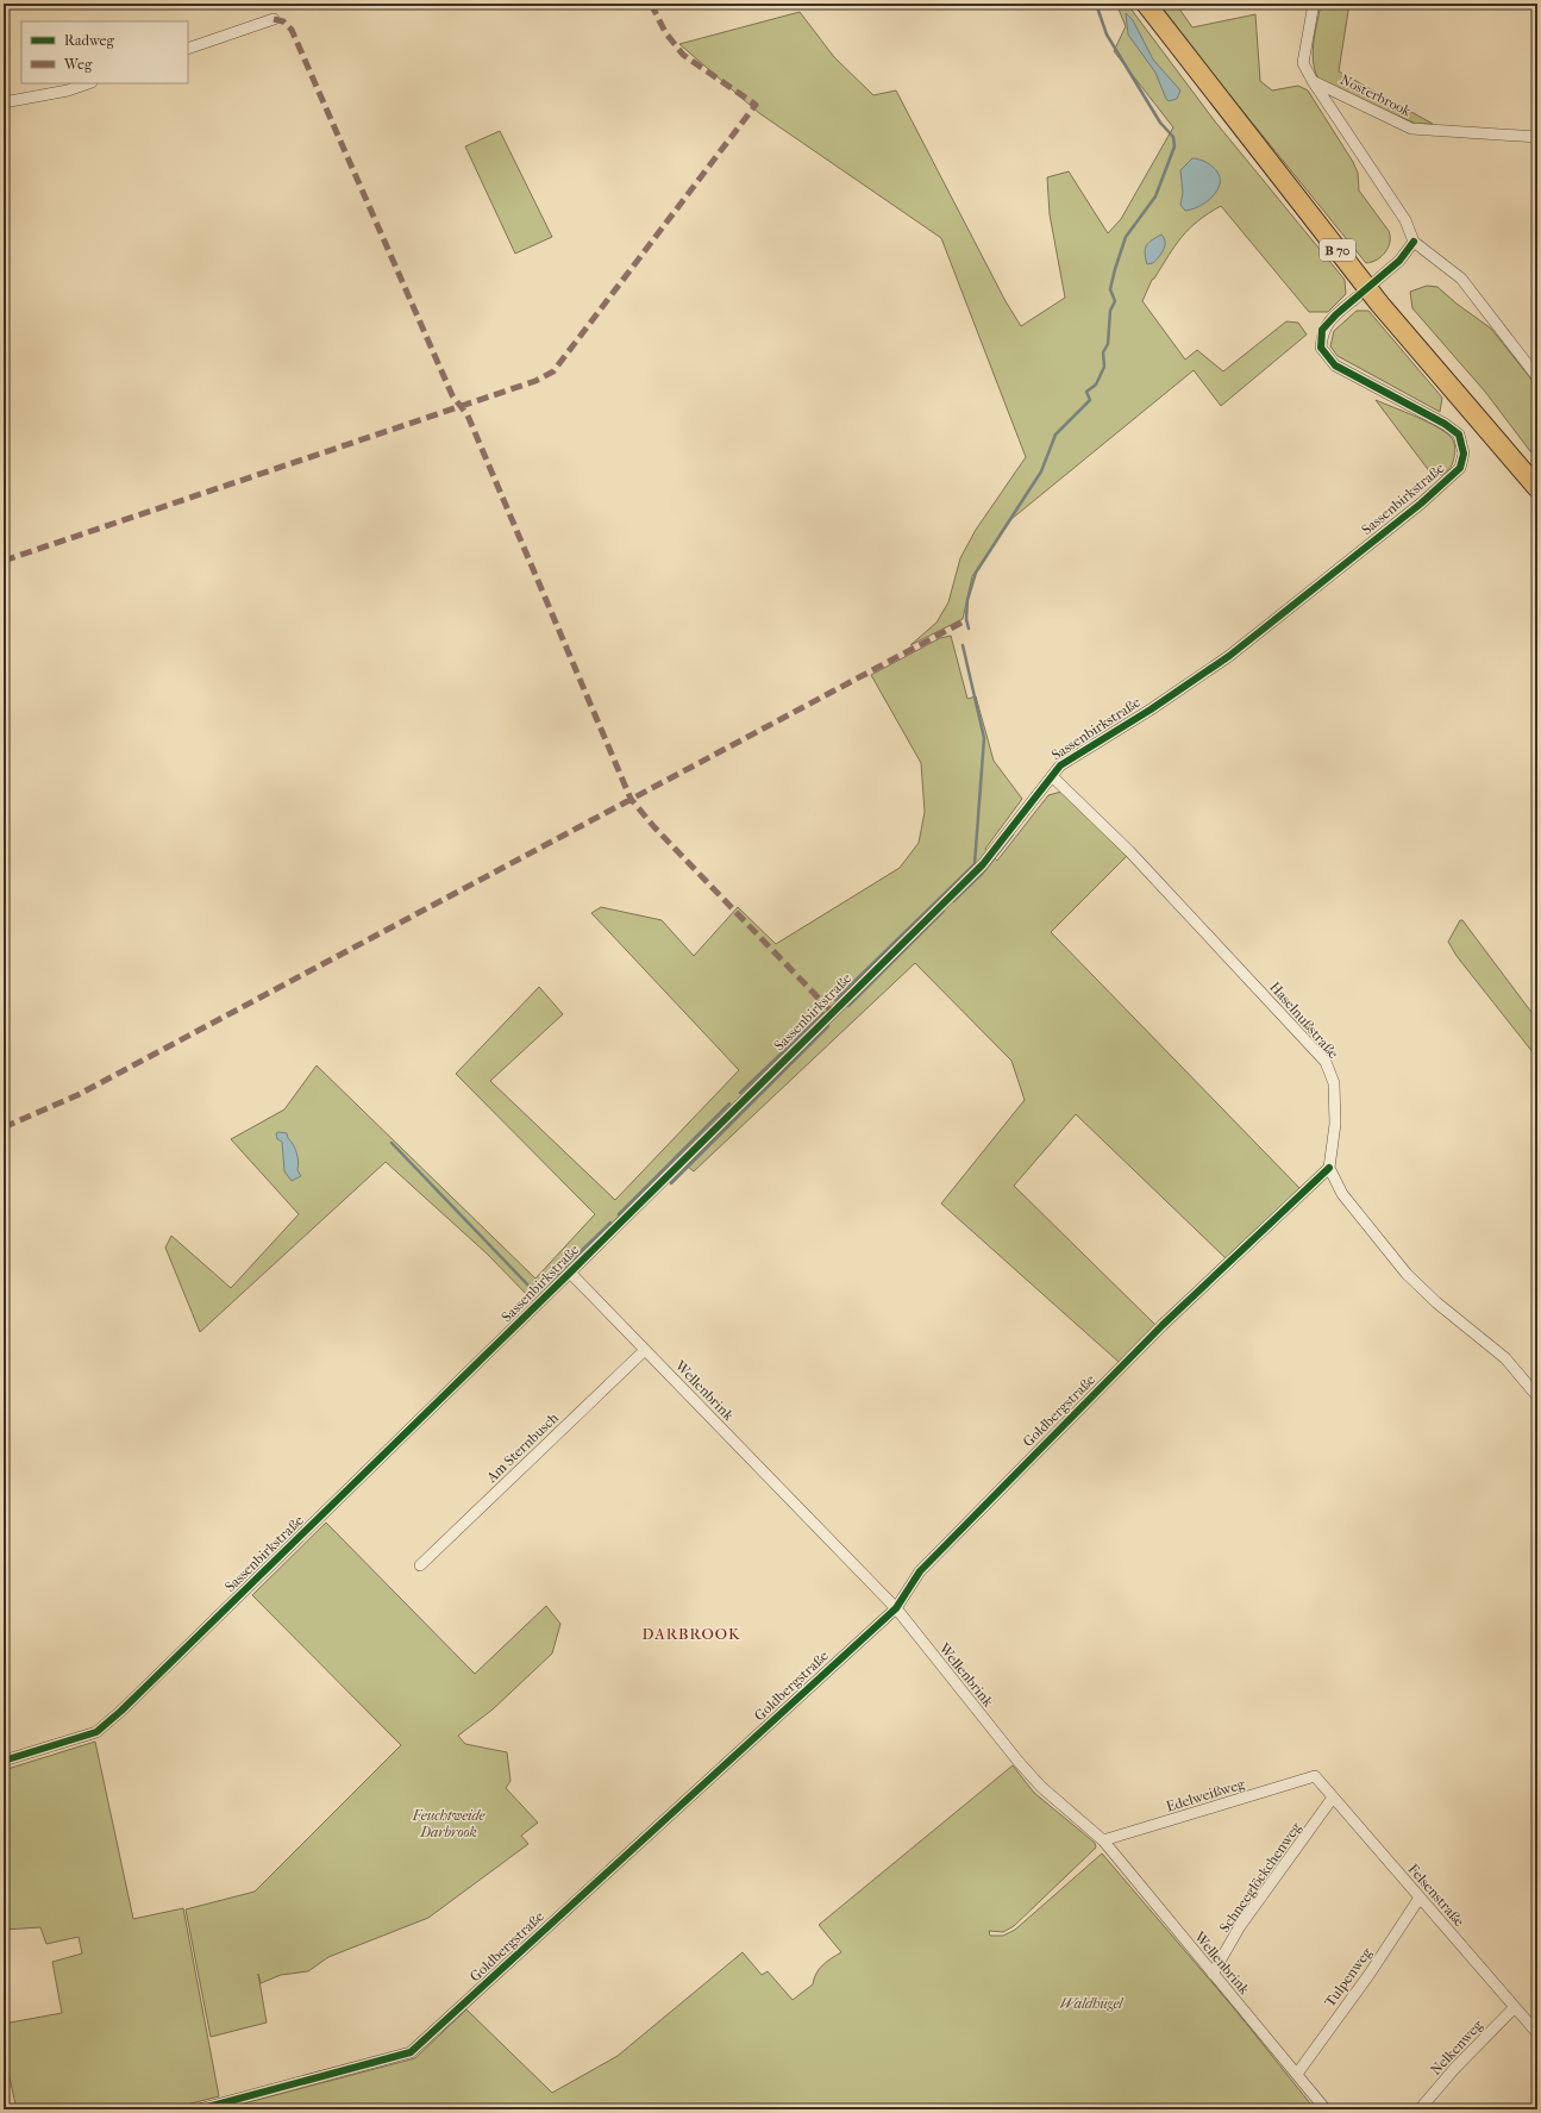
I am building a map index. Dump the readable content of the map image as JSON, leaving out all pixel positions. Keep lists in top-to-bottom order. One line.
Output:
{"streets":{"highway":["B 70"],"street":["Nosterbrook","Sassenbirkstraße","Haselnußstraße","Wellenbrink","Goldbergstraße","Am Sternbusch","Edelweißweg","Schneeglöckchenweg","Felsenstraße","Tulpenweg","Nelkenweg"]},"crossings":[["Sassenbirkstraße","Haselnußstraße"],["Sassenbirkstraße","Wellenbrink"],["Haselnußstraße","Goldbergstraße"],["Wellenbrink","Goldbergstraße"],["Wellenbrink","Am Sternbusch"],["Wellenbrink","Edelweißweg"],["Wellenbrink","Schneeglöckchenweg"],["Wellenbrink","Tulpenweg"],["Edelweißweg","Felsenstraße"],["Schneeglöckchenweg","Felsenstraße"],["Felsenstraße","Tulpenweg"],["Felsenstraße","Nelkenweg"]],"districts":["DARBROOK"],"parks":["Feuchtweide Darbrook","Waldhügel"],"legend":["Radweg","Weg"]}
